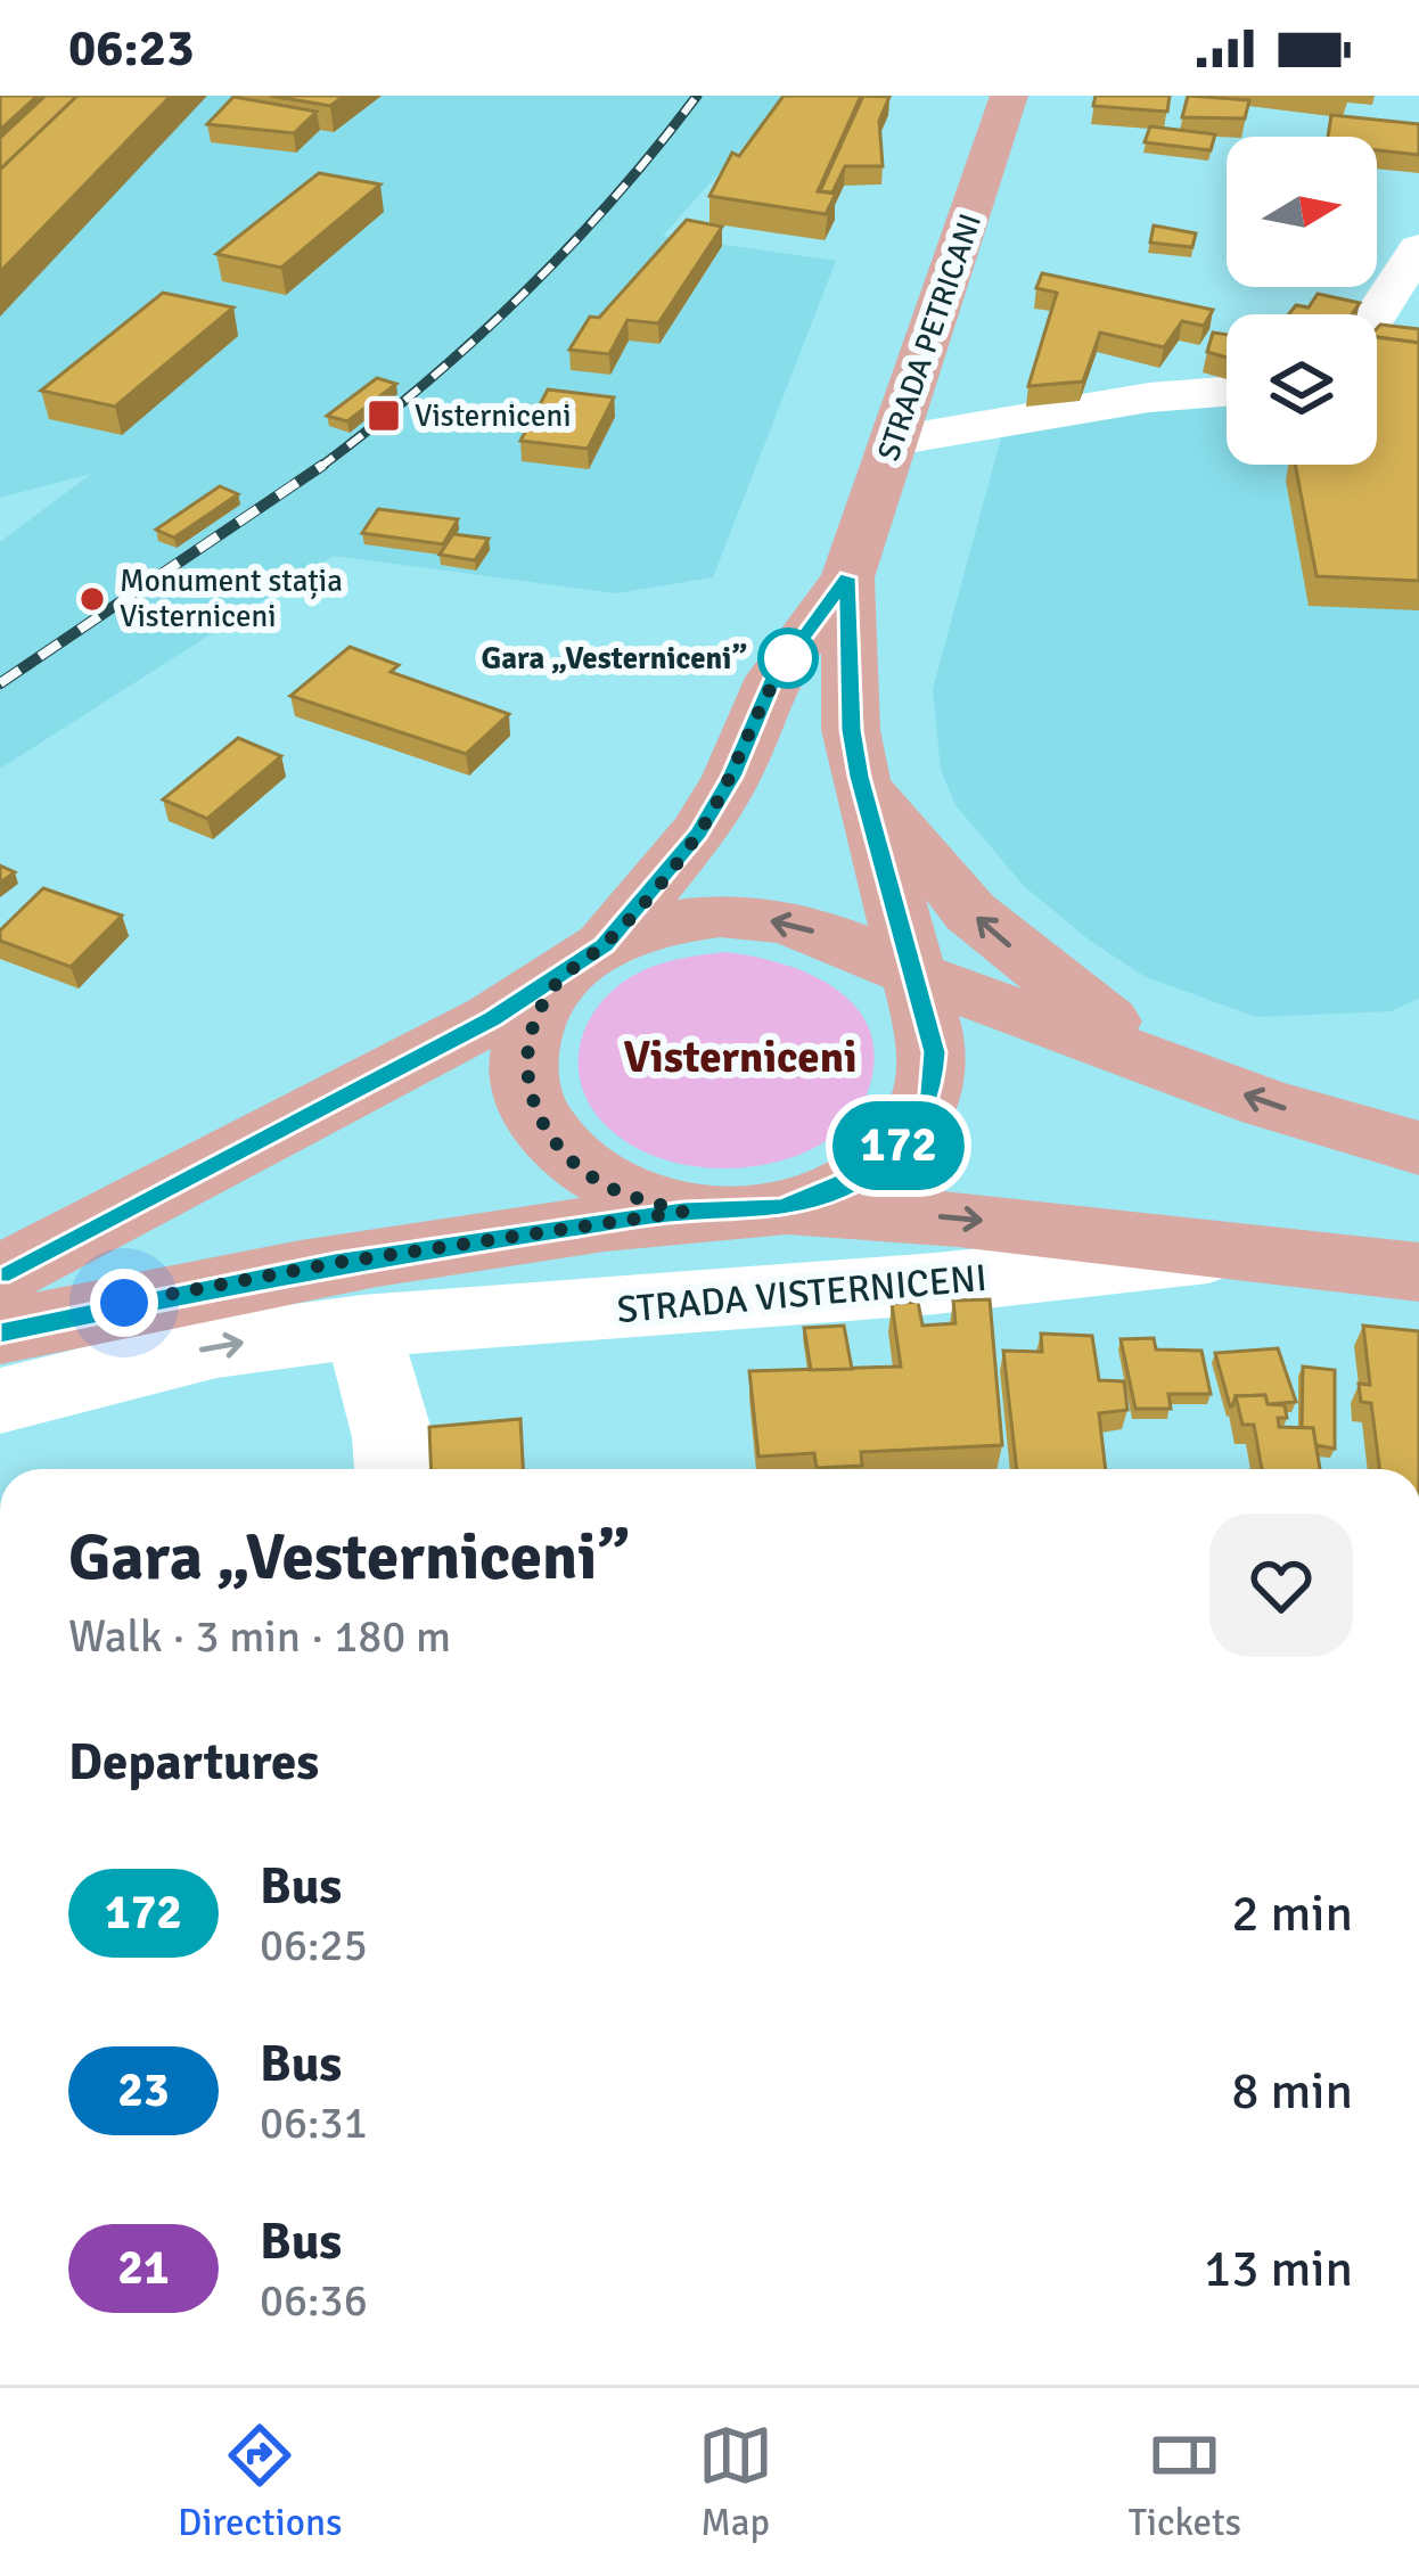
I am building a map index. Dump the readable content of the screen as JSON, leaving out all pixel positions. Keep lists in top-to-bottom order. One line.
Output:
{"streets":{"main road":["STRADA PETRICANI"],"street":["STRADA VISTERNICENI"]},"districts":["Visterniceni"],"places":{"transit":["Visterniceni"],"other":["Monument stația Visterniceni","Gara „Vesterniceni”"]},"lines":["bus line 172"],"north":"right","page":{"status":"06:23","on_map":"172","heading":[["Gara „Vesterniceni”","Walk · 3 min · 180 m"],"Departures"],"list":[{"mark":"172","name":"Bus","note":"06:25","value":"2 min"},{"mark":"23","name":"Bus","note":"06:31","value":"8 min"},{"mark":"21","name":"Bus","note":"06:36","value":"13 min"}],"tabs":["Directions","Map","Tickets"]}}
